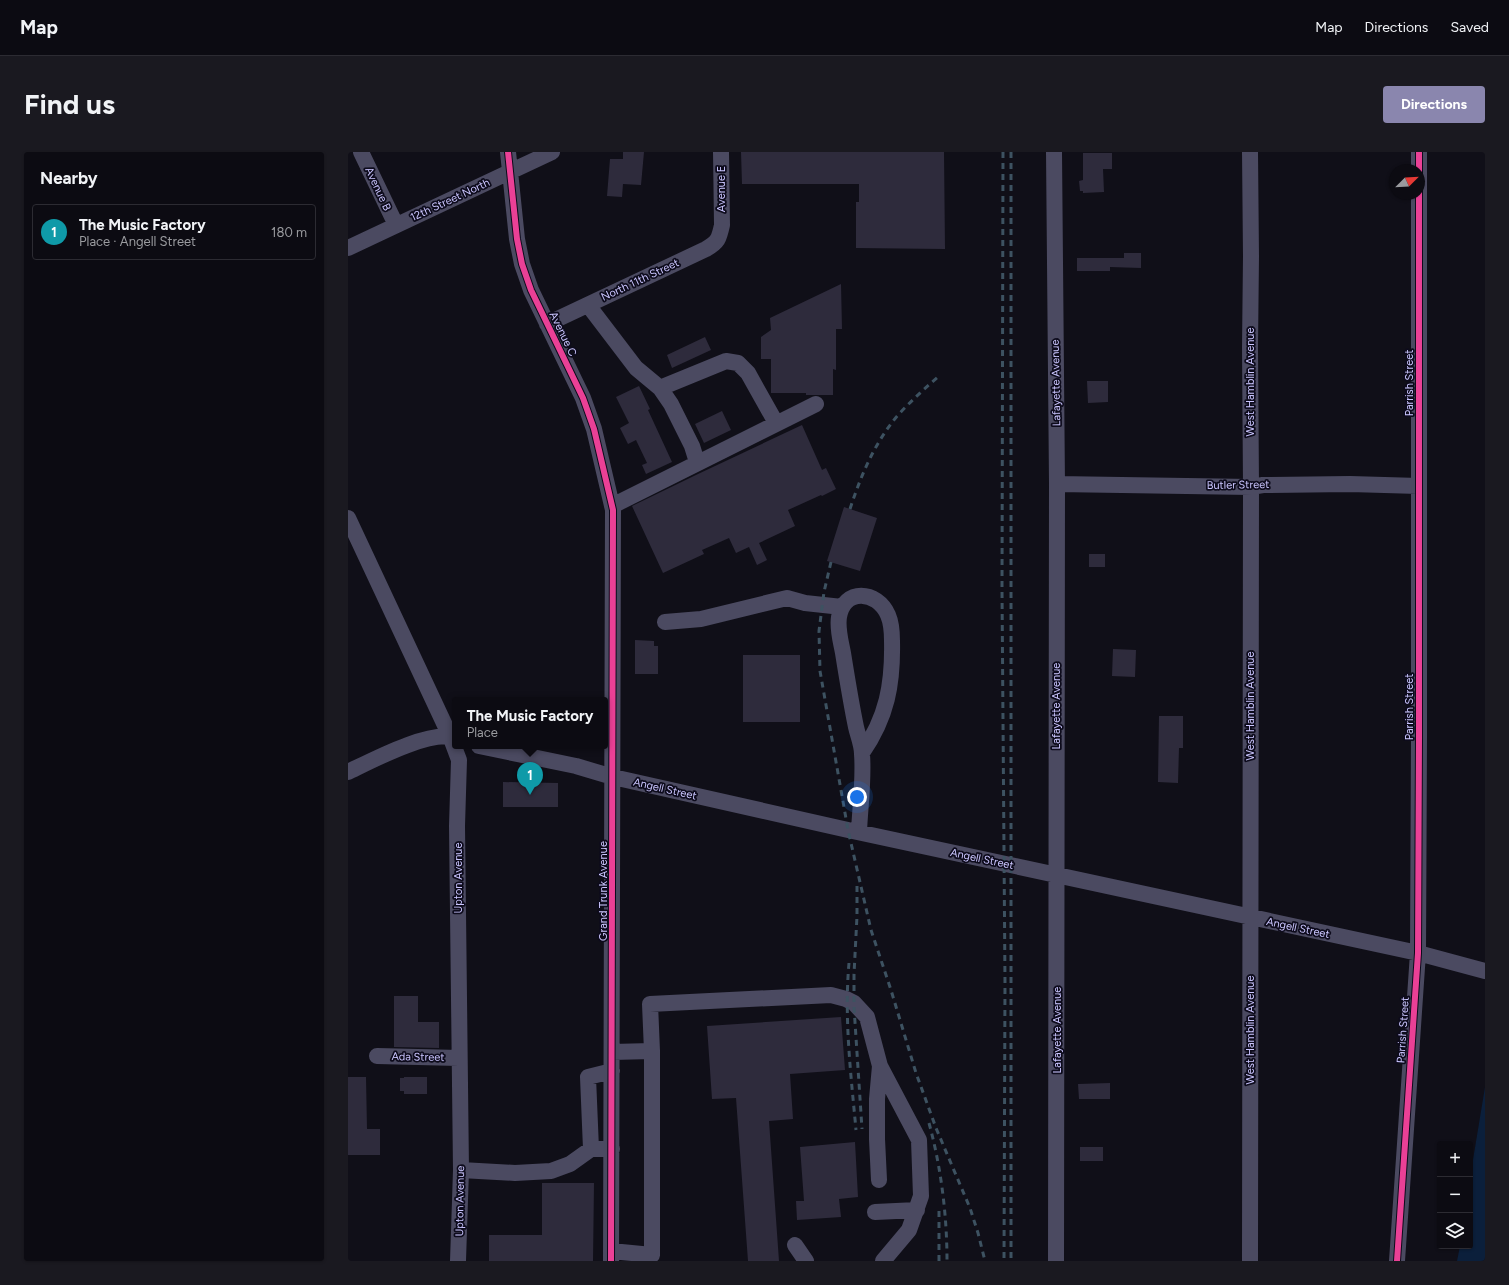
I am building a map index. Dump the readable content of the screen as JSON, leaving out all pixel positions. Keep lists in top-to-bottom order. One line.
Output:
{"streets":{"street":["Avenue B","Avenue E","12th Street North","North 11th Street","Avenue C","West Hamblin Avenue","Lafayette Avenue","Parrish Street","Butler Street","Angell Street","Upton Avenue","Grand Trunk Avenue","Ada Street"]},"crossings":[["Avenue B","12th Street North"],["Avenue E","North 11th Street"],["12th Street North","Avenue C"],["North 11th Street","Avenue C"],["Avenue C","Grand Trunk Avenue"],["West Hamblin Avenue","Butler Street"],["West Hamblin Avenue","Angell Street"],["Lafayette Avenue","Butler Street"],["Lafayette Avenue","Angell Street"],["Parrish Street","Butler Street"],["Parrish Street","Angell Street"],["Angell Street","Grand Trunk Avenue"],["Upton Avenue","Ada Street"]],"north":"top right","page":{"header":"Map","nav":["Map","Directions","Saved"],"buttons":"Directions","title":"Find us","heading":"Nearby","list":[{"mark":"1","name":"The Music Factory","note":"Place · Angell Street","value":"180 m"}],"popup":["The Music Factory","Place"],"pins":"1","map_buttons":["+","−"]}}
